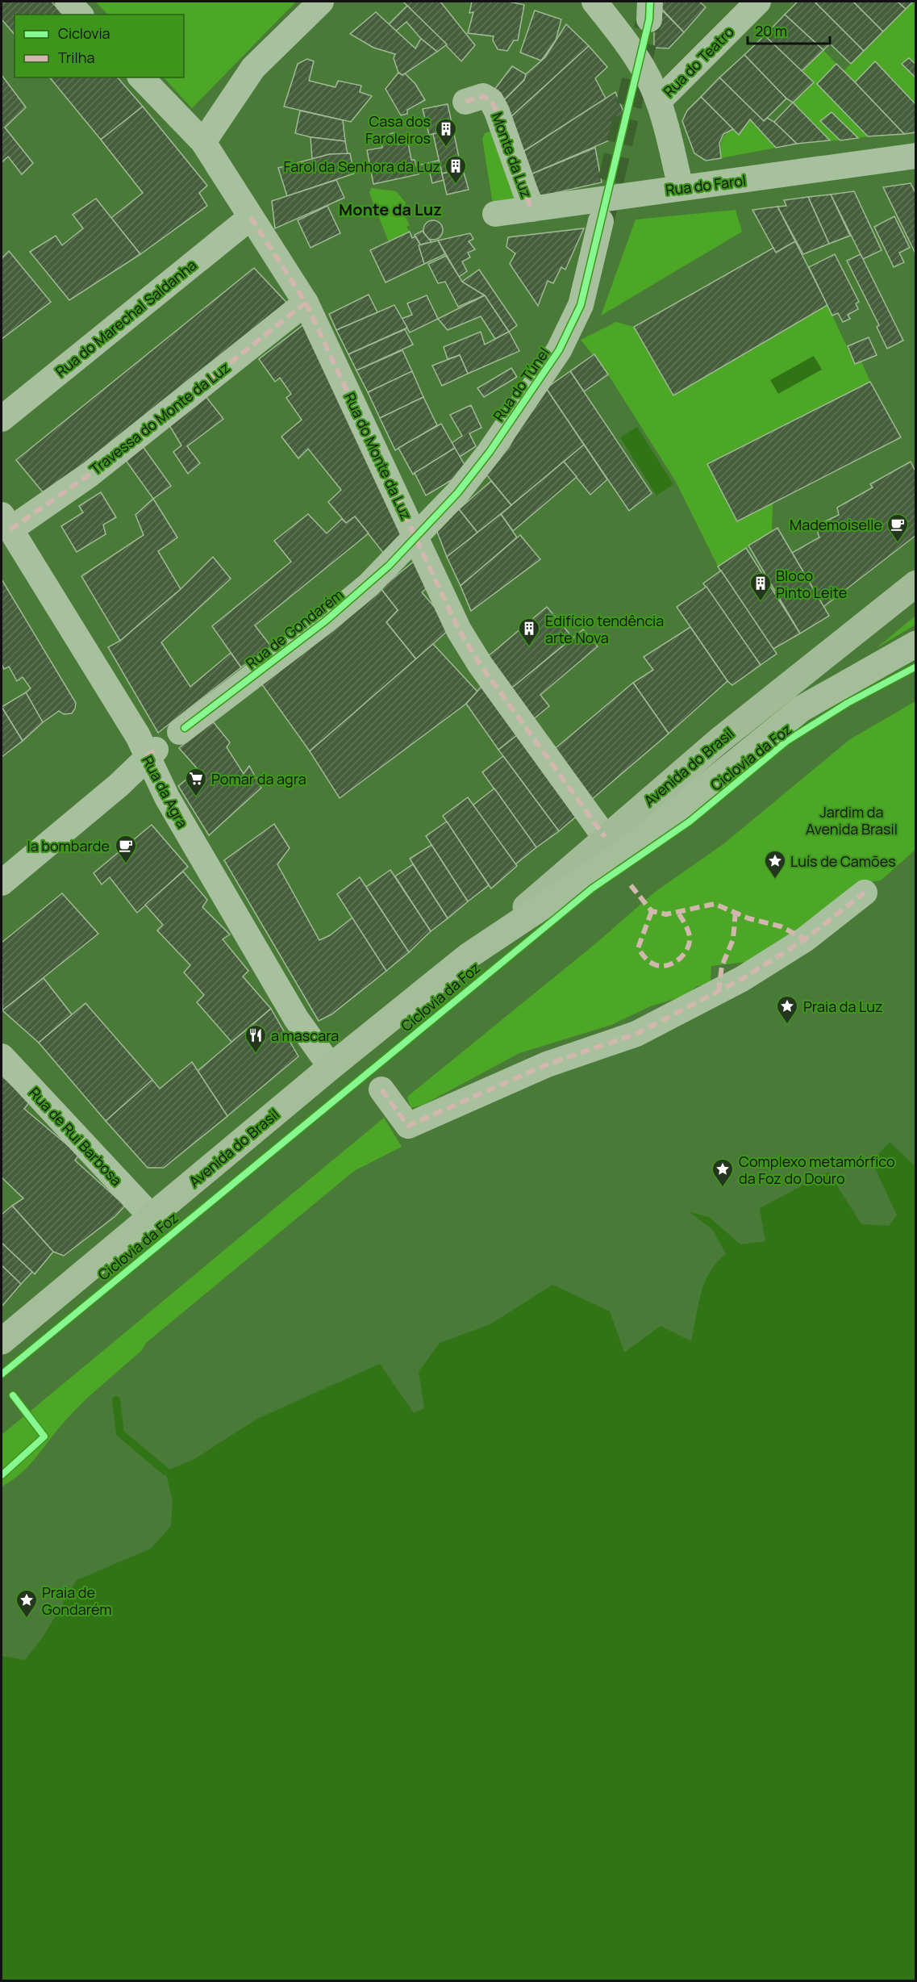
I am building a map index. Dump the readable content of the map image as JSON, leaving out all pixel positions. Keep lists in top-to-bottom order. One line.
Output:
{"streets":{"main road":["Avenida do Brasil"],"street":["Rua do Teatro","Monte da Luz","Rua do Farol","Rua do Marechal Saldanha","Rua do Túnel","Travessa do Monte da Luz","Rua do Monte da Luz","Rua de Gondarém","Rua da Agra","Rua de Rui Barbosa"],"cycle path":["Ciclovia da Foz"]},"crossings":[["Monte da Luz","Rua do Farol"],["Rua do Marechal Saldanha","Rua do Monte da Luz"],["Rua do Túnel","Rua do Monte da Luz"],["Rua do Túnel","Rua de Gondarém"],["Travessa do Monte da Luz","Rua do Monte da Luz"],["Travessa do Monte da Luz","Rua da Agra"],["Rua do Monte da Luz","Rua de Gondarém"],["Rua do Monte da Luz","Avenida do Brasil"],["Avenida do Brasil","Rua da Agra"],["Avenida do Brasil","Rua de Rui Barbosa"]],"districts":["Monte da Luz"],"parks":["Jardim da Avenida Brasil"],"places":{"building":["Casa dos Faroleiros","Farol da Senhora da Luz","Bloco Pinto Leite","Edifício tendência arte Nova"],"cafe":["Mademoiselle","la bombarde"],"supermarket":["Pomar da agra"],"place":["Luís de Camões","Praia da Luz","Complexo metamórfico da Foz do Douro","Praia de Gondarém"],"restaurant":["a mascara"]},"legend":["Ciclovia","Trilha"],"scale_bar":"20 m"}
